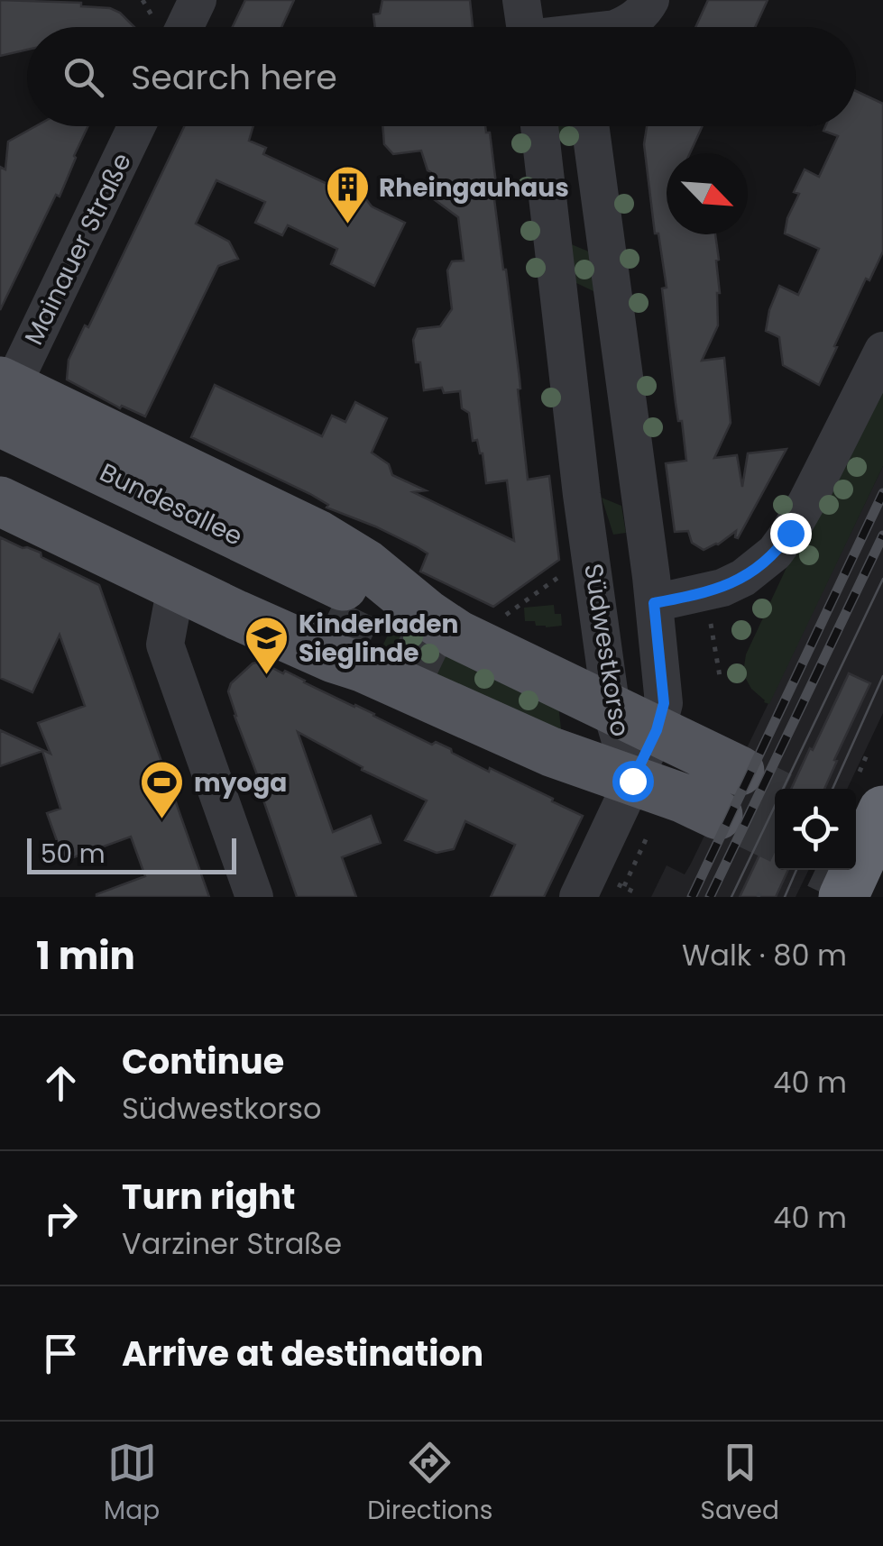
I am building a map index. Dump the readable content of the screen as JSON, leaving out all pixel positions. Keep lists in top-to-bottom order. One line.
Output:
{"streets":{"main road":["Bundesallee"],"street":["Mainauer Straße","Südwestkorso"]},"crossings":[["Mainauer Straße","Bundesallee"]],"places":{"building":["Rheingauhaus"],"school or university":["Kinderladen Sieglinde"],"sports":["myoga"]},"scale_bar":"50 m","north":"bottom right","page":{"search":"Search here","scale":"50 m","heading":["1 min","Walk · 80 m"],"list":[["Continue","Südwestkorso","40 m"],["Turn right","Varziner Straße","40 m"],"Arrive at destination"],"nav":["Map","Directions","Saved"]}}
